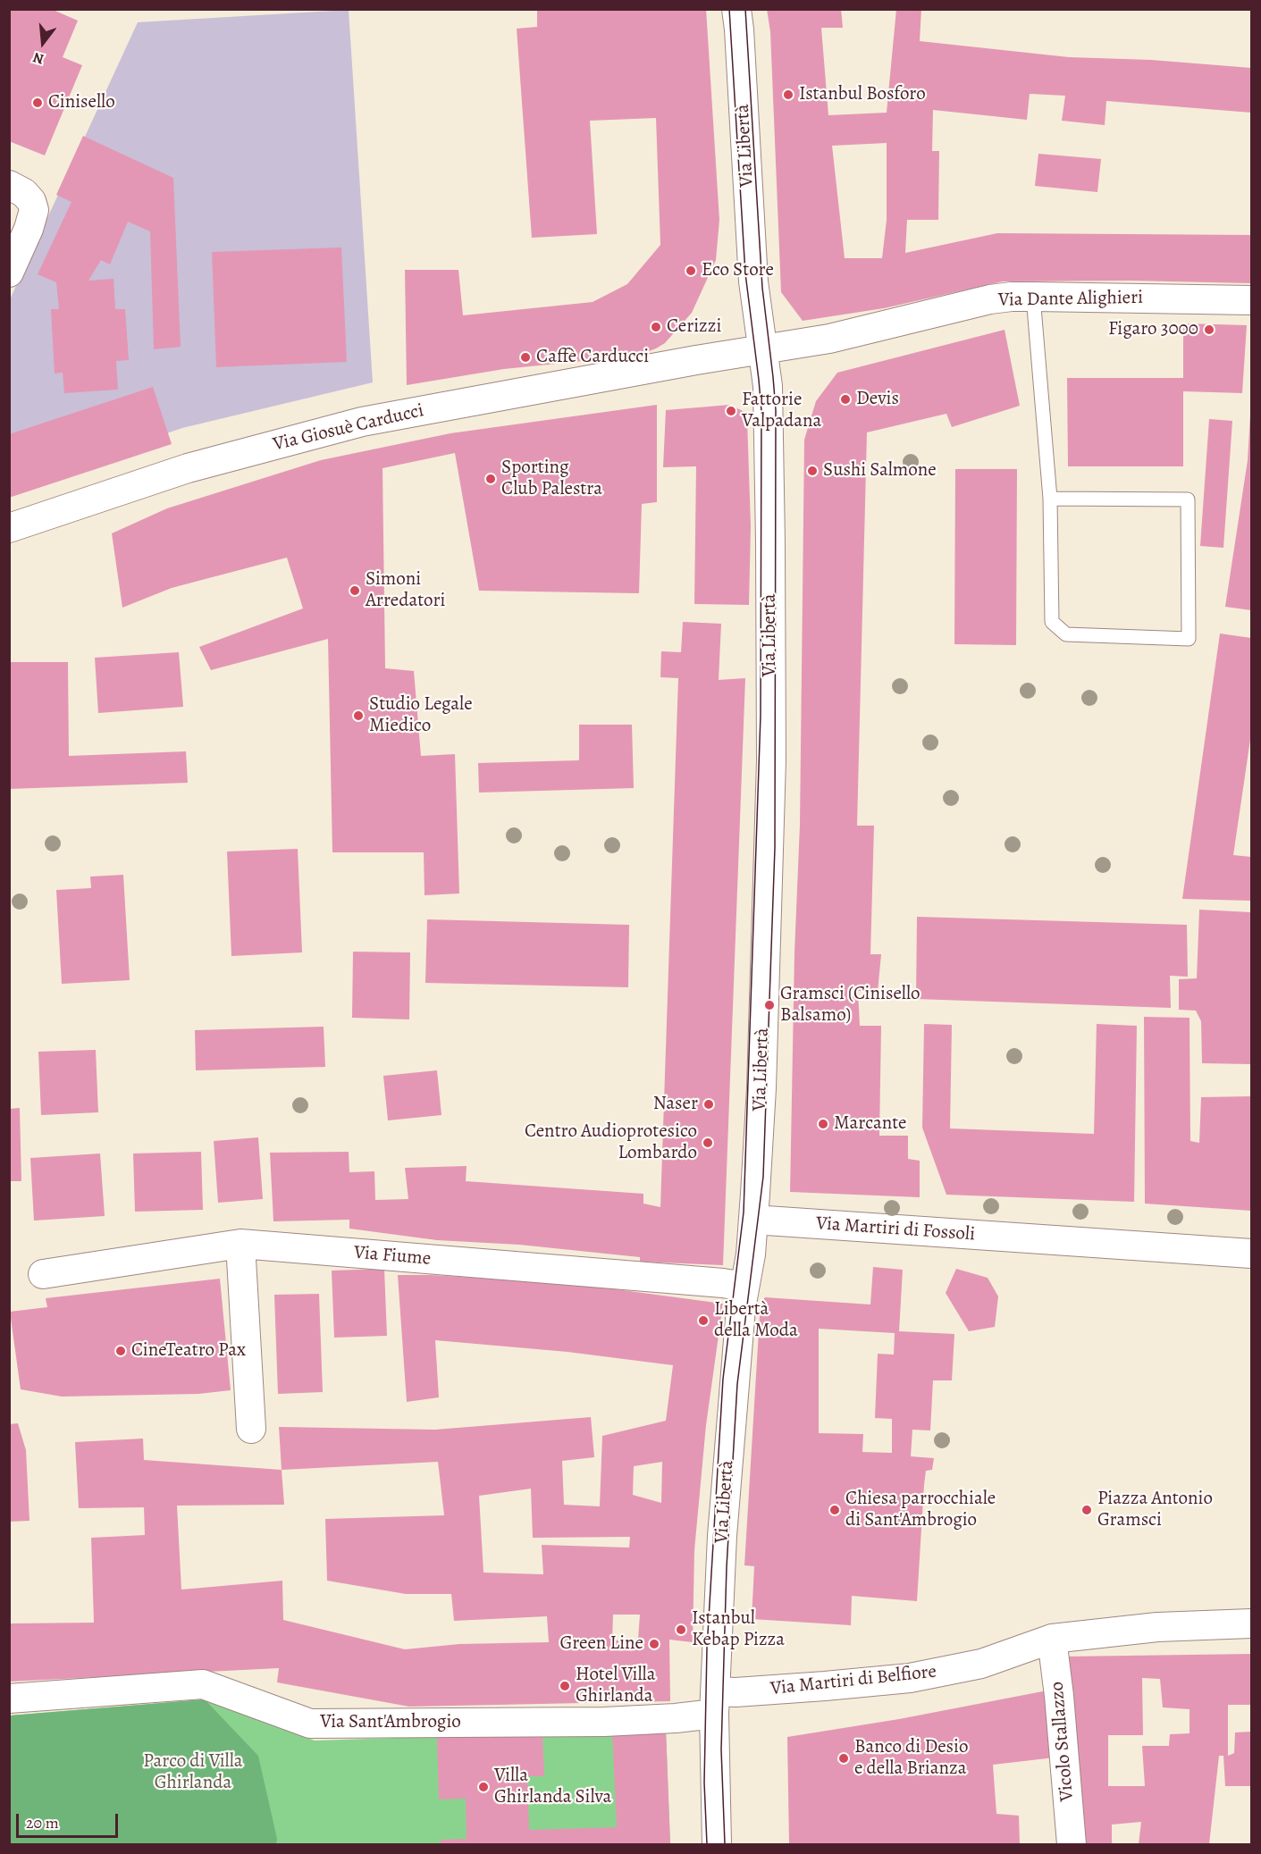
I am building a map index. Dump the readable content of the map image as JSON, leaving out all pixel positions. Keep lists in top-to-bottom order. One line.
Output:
{"streets":{"street":["Via Libertà","Via Dante Alighieri","Via Giosuè Carducci","Via Martiri di Fossoli","Via Fiume","Via Martiri di Belfiore","Via Sant'Ambrogio","Vicolo Stallazzo"]},"crossings":[["Via Libertà","Via Dante Alighieri"],["Via Libertà","Via Giosuè Carducci"],["Via Libertà","Via Martiri di Fossoli"],["Via Libertà","Via Fiume"],["Via Libertà","Via Martiri di Belfiore"],["Via Libertà","Via Sant'Ambrogio"],["Via Dante Alighieri","Via Giosuè Carducci"],["Via Martiri di Belfiore","Via Sant'Ambrogio"],["Via Martiri di Belfiore","Vicolo Stallazzo"]],"parks":["Parco di Villa Ghirlanda"],"places":["Istanbul Bosforo","Cinisello","Eco Store","Cerizzi","Figaro 3000","Caffè Carducci","Devis","Fattorie Valpadana","Sushi Salmone","Sporting Club Palestra","Simoni Arredatori","Studio Legale Miedico","Gramsci (Cinisello Balsamo)","Naser","Marcante","Centro Audioprotesico Lombardo","Libertà della Moda","CineTeatro Pax","Chiesa parrocchiale di Sant'Ambrogio","Piazza Antonio Gramsci","Istanbul Kebap Pizza","Green Line","Hotel Villa Ghirlanda","Banco di Desio e della Brianza","Villa Ghirlanda Silva"],"scale_bar":"20 m","north":"bottom"}
